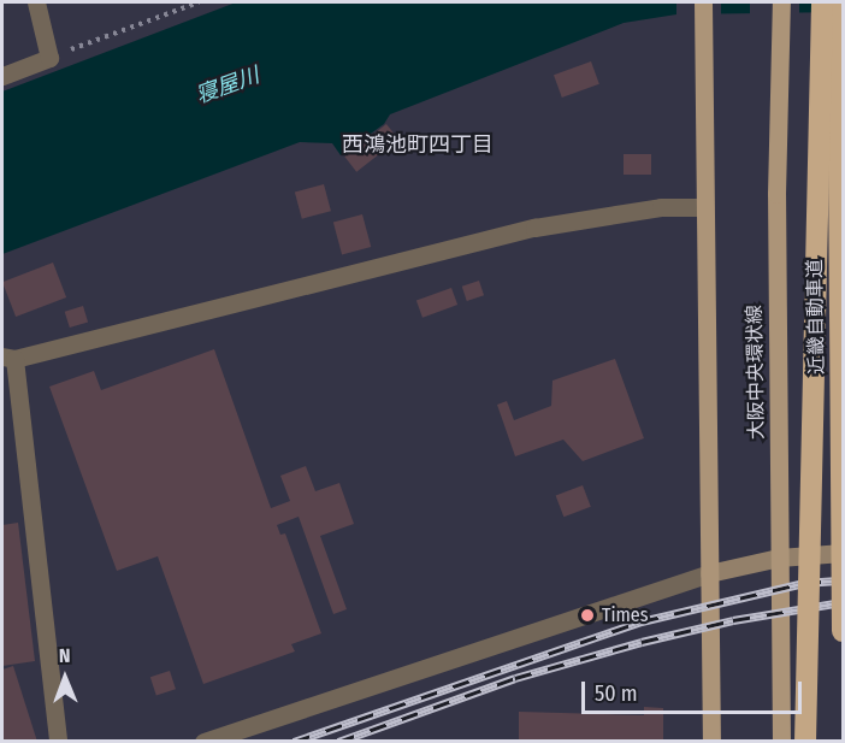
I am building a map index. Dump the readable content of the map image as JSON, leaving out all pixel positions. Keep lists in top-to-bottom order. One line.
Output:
{"streets":{"highway":["近畿自動車道"],"main road":["大阪中央環状線"]},"districts":["西鴻池町四丁目"],"water":["寝屋川"],"places":["Times"],"scale_bar":"50 m","north":"top"}
